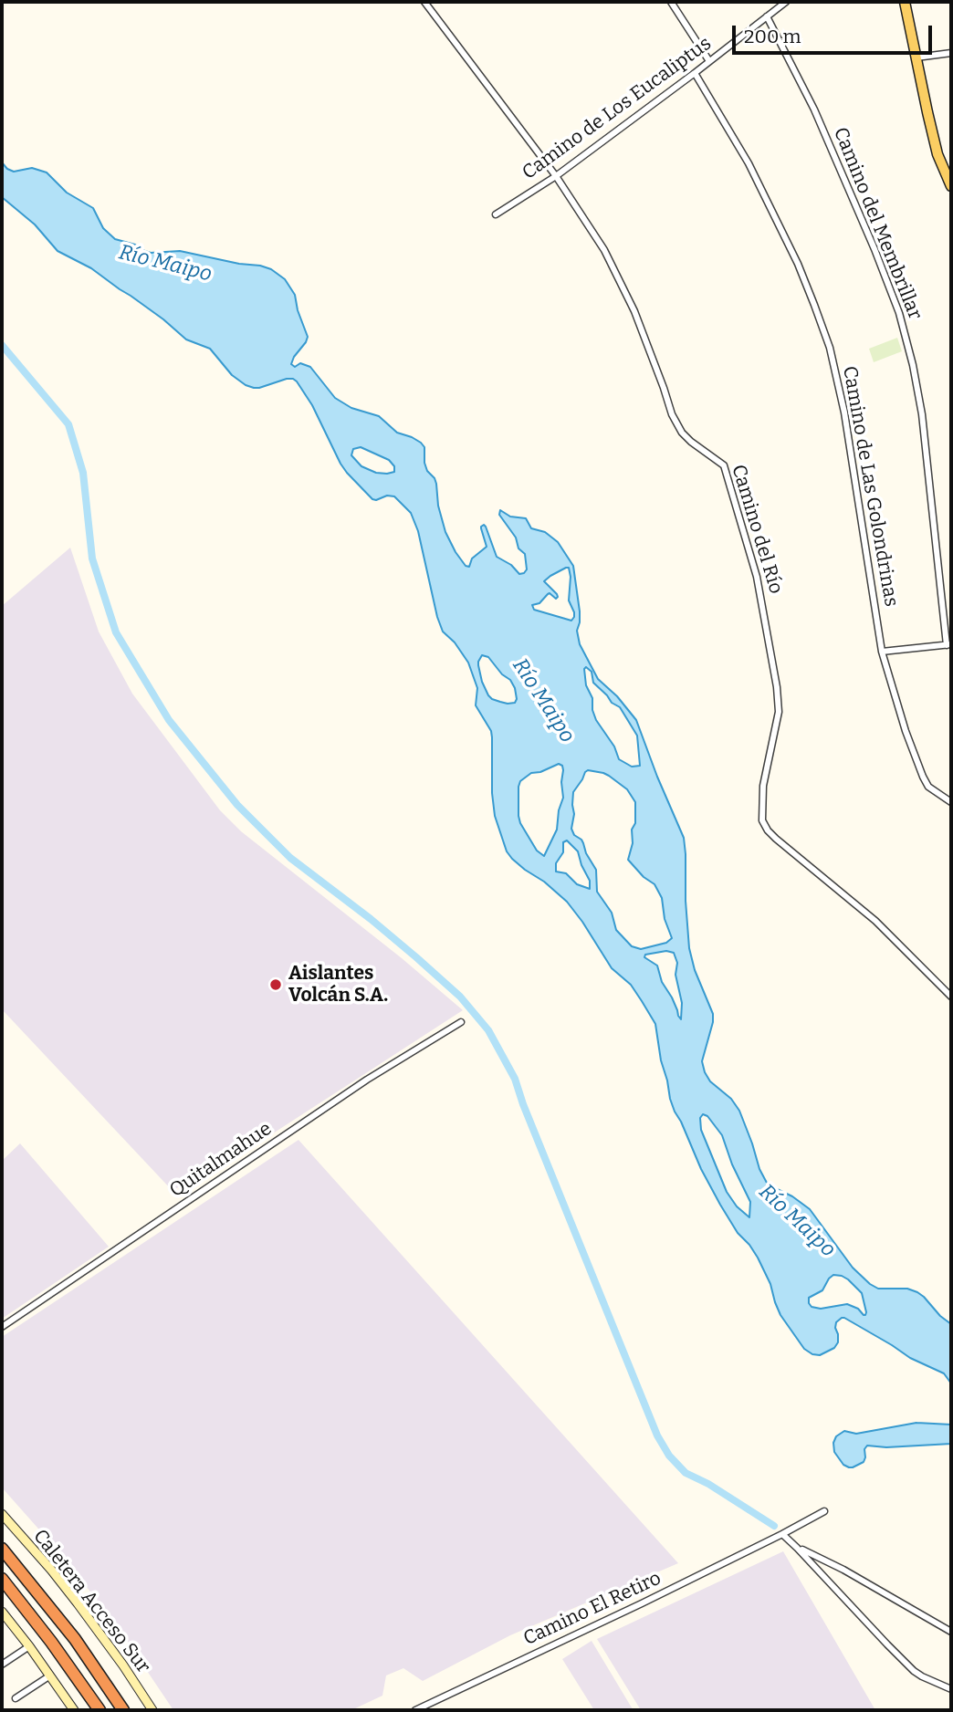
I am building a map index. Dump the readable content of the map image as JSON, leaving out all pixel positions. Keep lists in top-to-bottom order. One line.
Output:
{"streets":{"main road":["Caletera Acceso Sur"],"street":["Camino de Los Eucaliptus","Camino del Membrillar","Camino de Las Golondrinas","Camino del Río","Quitalmahue","Camino El Retiro"]},"crossings":[["Camino de Los Eucaliptus","Camino del Membrillar"],["Camino de Los Eucaliptus","Camino de Las Golondrinas"],["Camino de Los Eucaliptus","Camino del Río"]],"water":["Río Maipo"],"places":["Aislantes Volcán S.A."],"scale_bar":"200 m"}
